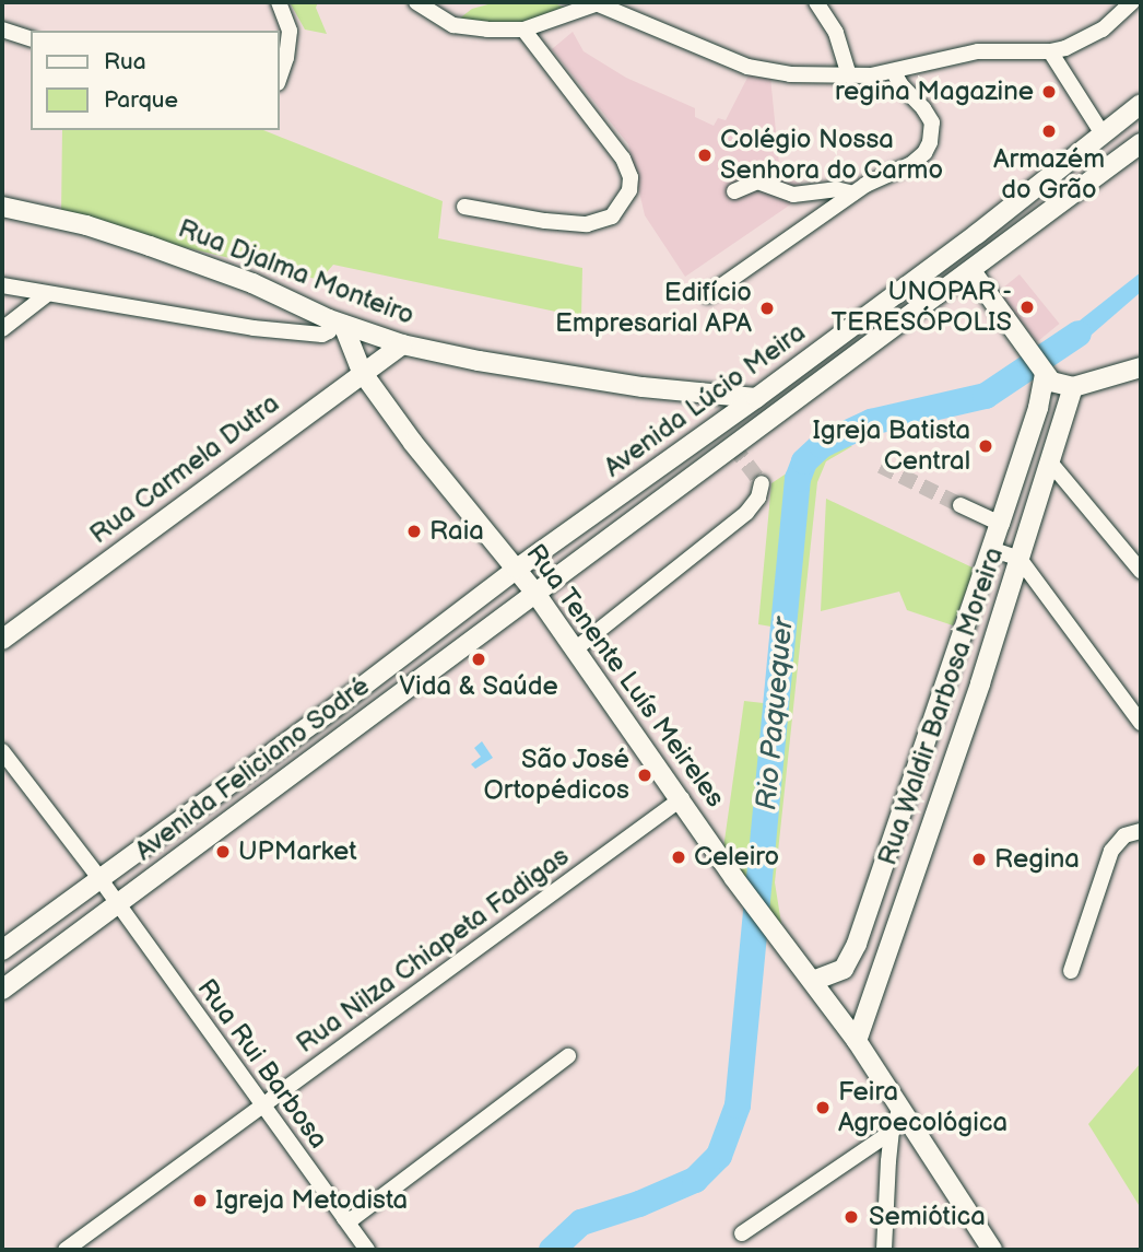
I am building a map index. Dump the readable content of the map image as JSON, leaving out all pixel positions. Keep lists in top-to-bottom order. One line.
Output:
{"streets":{"main road":["Rua Djalma Monteiro","Avenida Lúcio Meira","Rua Carmela Dutra","Rua Tenente Luís Meireles","Rua Waldir Barbosa Moreira","Avenida Feliciano Sodré"],"street":["Rua Nilza Chiapeta Fadigas","Rua Rui Barbosa"]},"crossings":[["Rua Djalma Monteiro","Avenida Lúcio Meira"],["Rua Djalma Monteiro","Rua Carmela Dutra"],["Rua Djalma Monteiro","Rua Tenente Luís Meireles"],["Avenida Lúcio Meira","Rua Tenente Luís Meireles"],["Avenida Lúcio Meira","Avenida Feliciano Sodré"],["Rua Carmela Dutra","Rua Tenente Luís Meireles"],["Rua Tenente Luís Meireles","Rua Waldir Barbosa Moreira"],["Rua Tenente Luís Meireles","Avenida Feliciano Sodré"],["Rua Tenente Luís Meireles","Rua Nilza Chiapeta Fadigas"],["Avenida Feliciano Sodré","Rua Rui Barbosa"],["Rua Nilza Chiapeta Fadigas","Rua Rui Barbosa"]],"water":["Rio Paquequer"],"places":["regina Magazine","Armazém do Grão","Colégio Nossa Senhora do Carmo","UNOPAR - TERESÓPOLIS","Edifício Empresarial APA","Igreja Batista Central","Raia","Vida & Saúde","São José Ortopédicos","UPMarket","Celeiro","Regina","Feira Agroecológica","Igreja Metodista","Semiótica"],"legend":["Rua","Parque"]}
